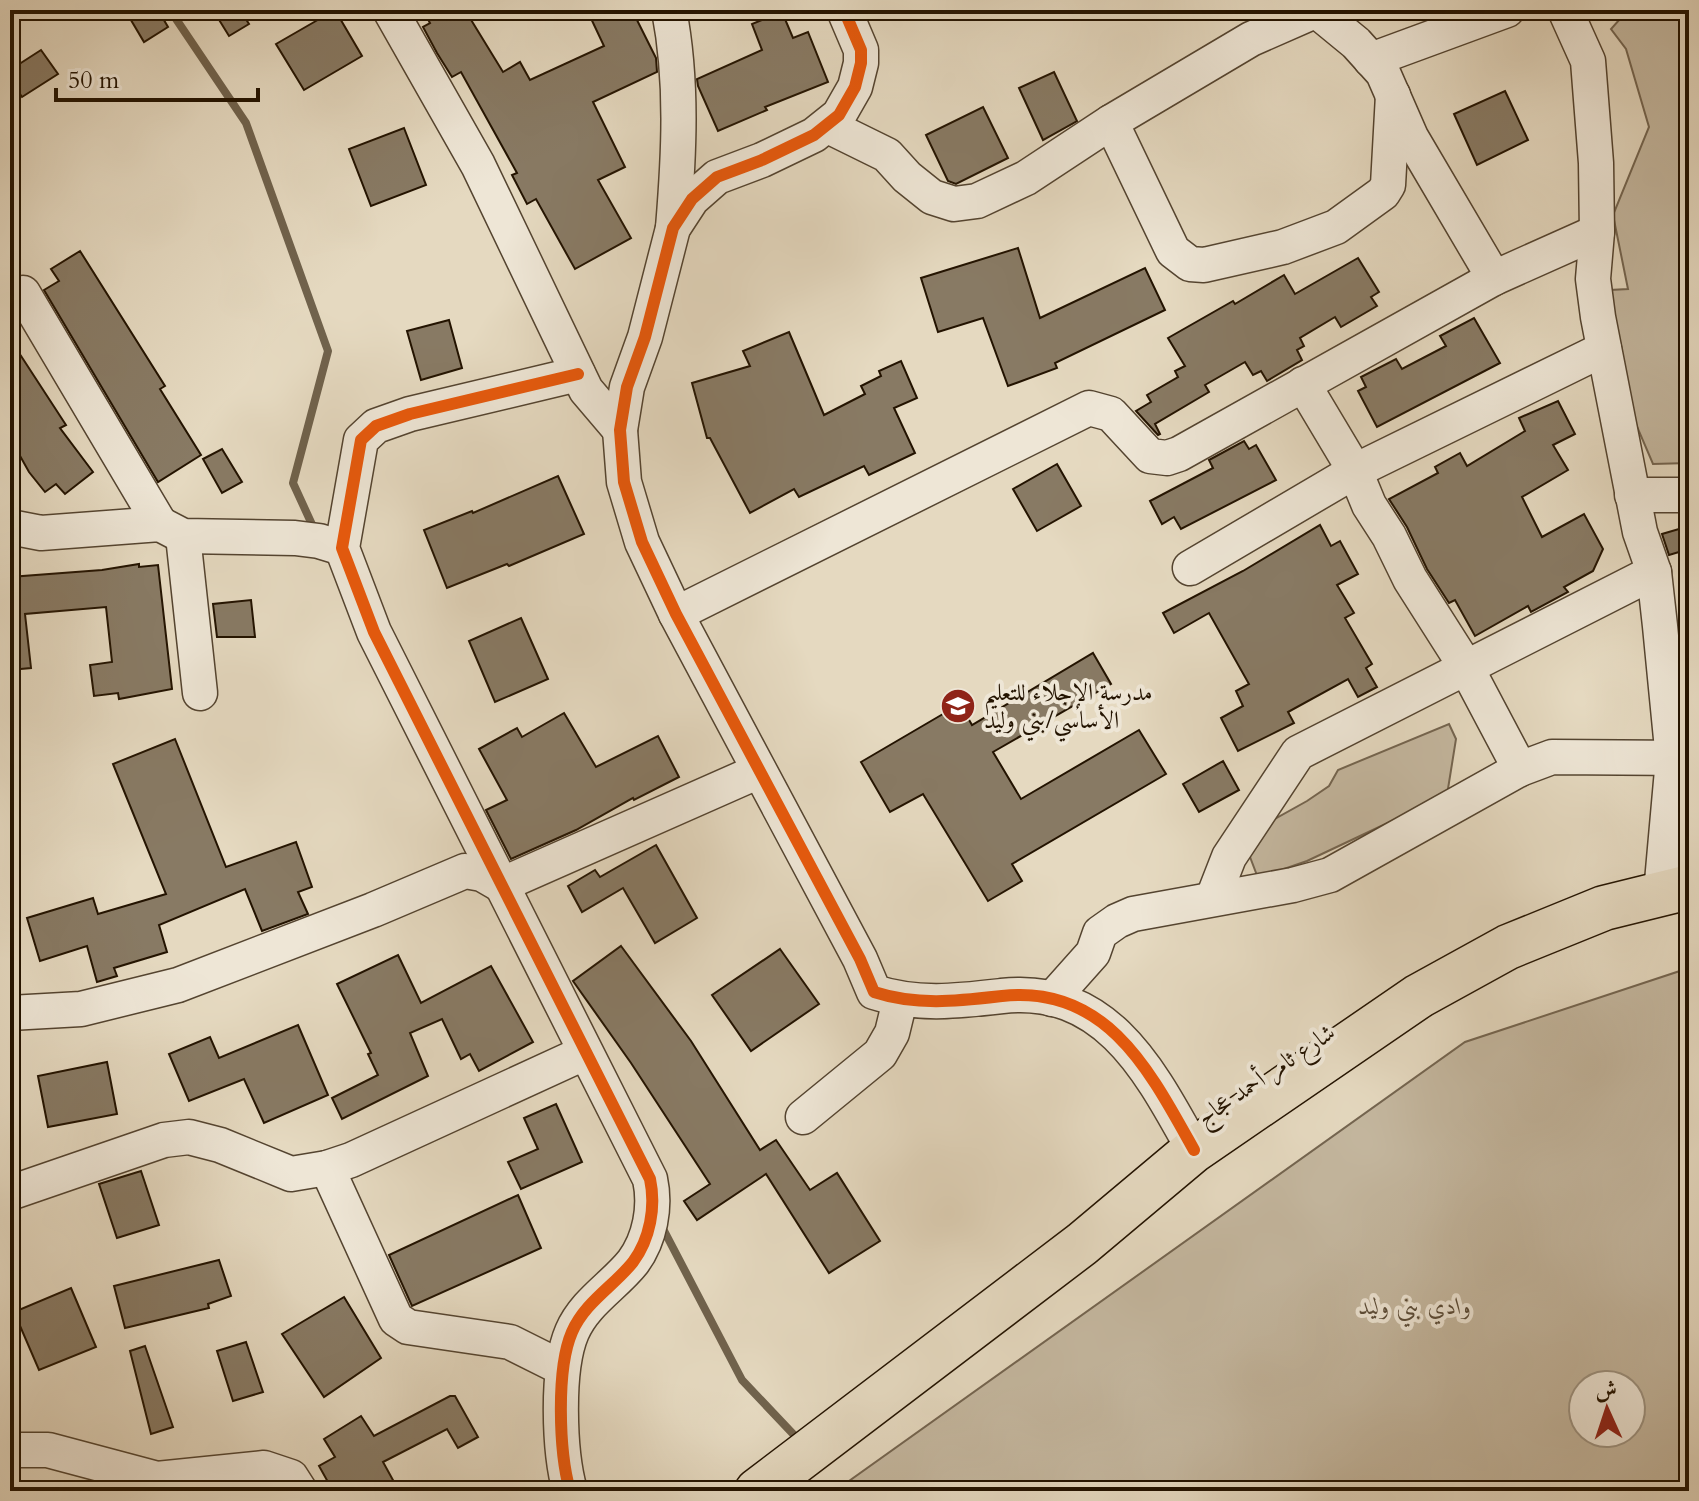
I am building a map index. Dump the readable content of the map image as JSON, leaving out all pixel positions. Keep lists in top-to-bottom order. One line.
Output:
{"streets":{"main road":["شارع ثامر أحمد عجاج"]},"parks":["وادي بني وليد"],"places":{"school or university":["مدرسة الإجلاء للتعليم الأساسي/بني وليد"]},"scale_bar":"50 m","north":"top"}
